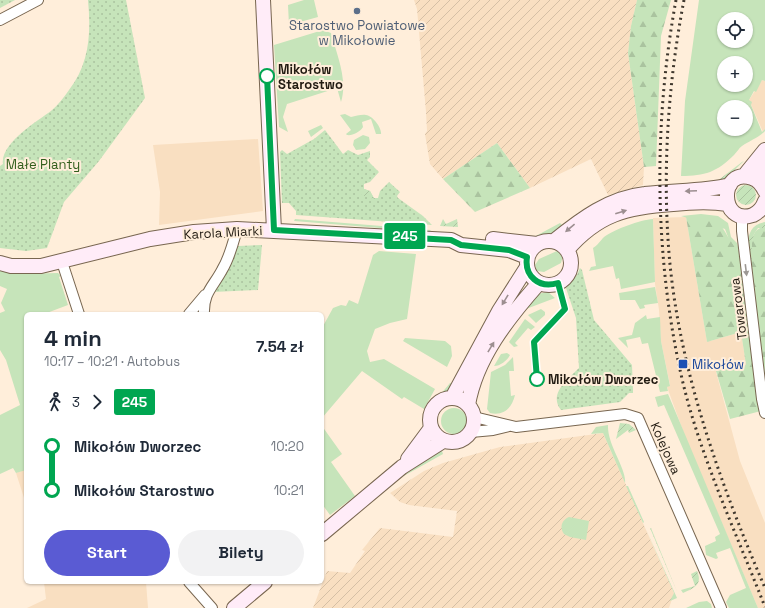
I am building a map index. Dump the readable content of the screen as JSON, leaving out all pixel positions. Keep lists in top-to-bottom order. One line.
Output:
{"streets":{"street":["Karola Miarki","Towarowa","Kolejowa"]},"one_way":["Towarowa"],"parks":["Małe Planty"],"places":{"other":["Starostwo Powiatowe w Mikołowie","Mikołów Starostwo","Mikołów Dworzec"],"transit":["Mikołów"]},"lines":["bus line 245"],"page":{"on_map":"245","map_buttons":["+","−"],"heading":["4 min","10:17 – 10:21 · Autobus","7.54 zł"],"legs":["3","245"],"list":[{"name":"Mikołów Dworzec","value":"10:20"},{"name":"Mikołów Starostwo","value":"10:21"}],"buttons":["Start","Bilety"]}}
